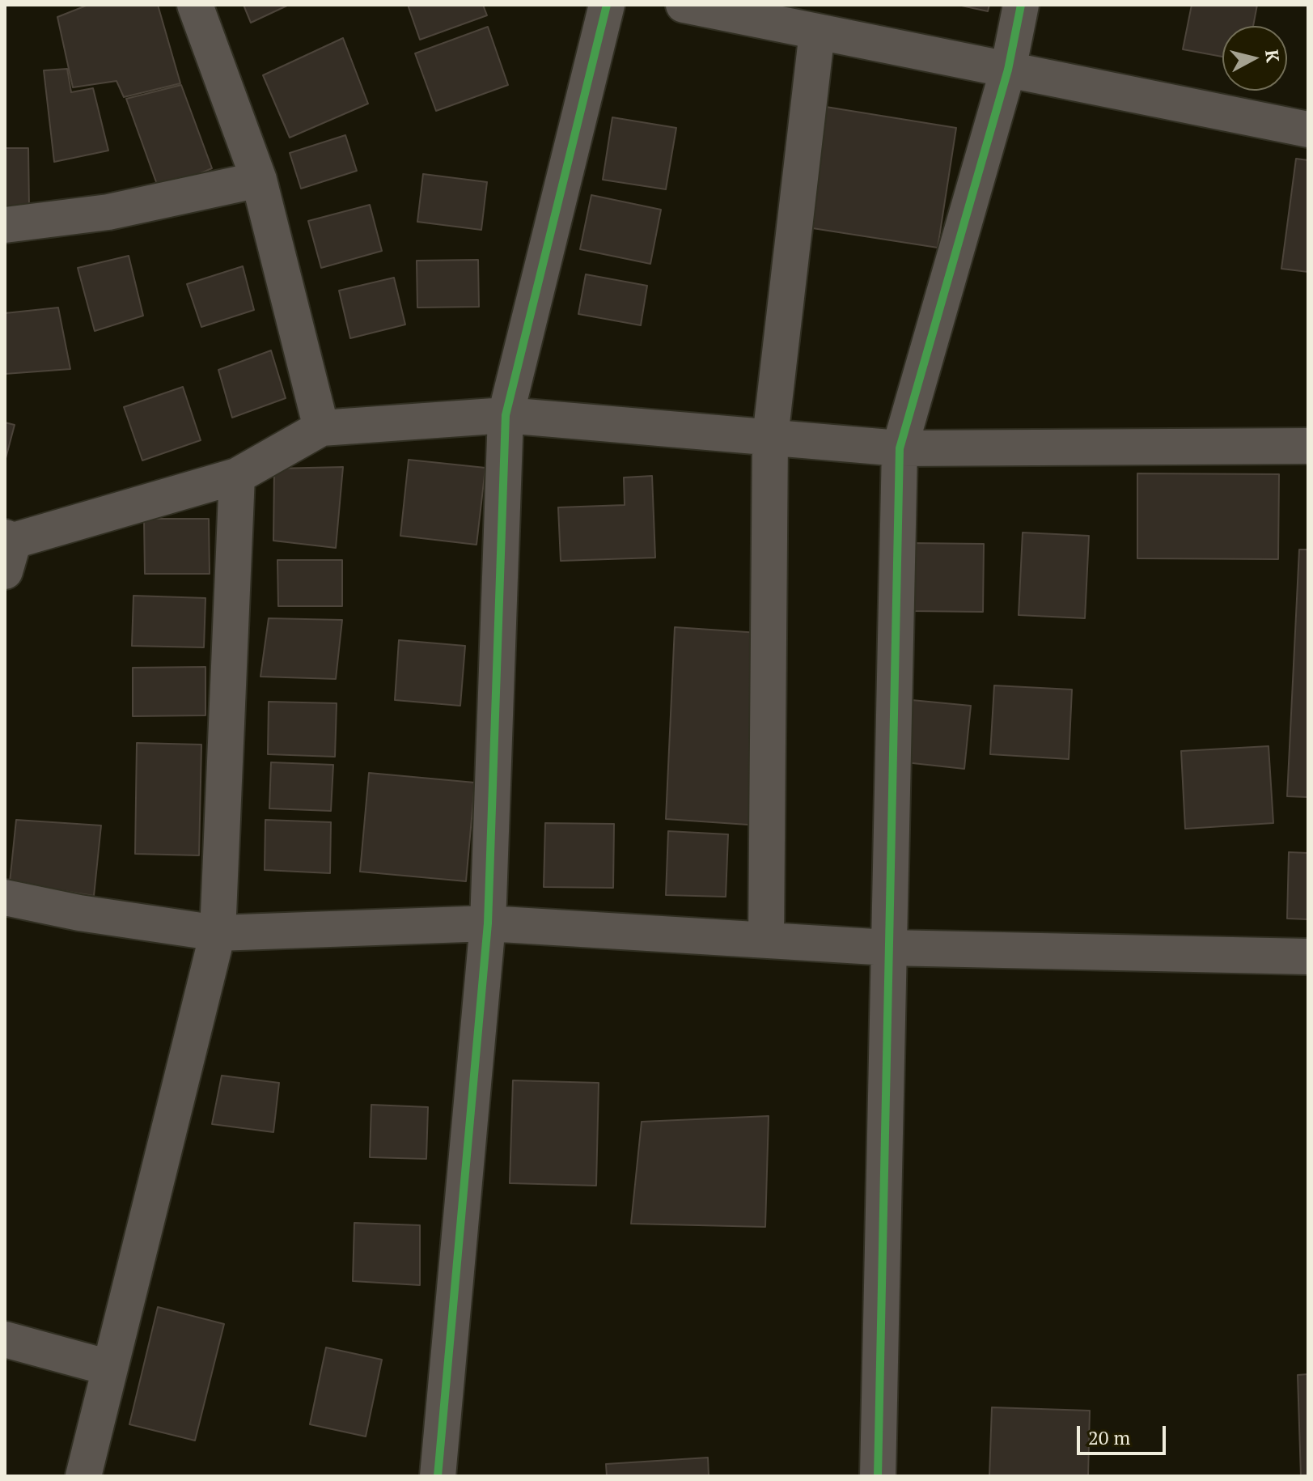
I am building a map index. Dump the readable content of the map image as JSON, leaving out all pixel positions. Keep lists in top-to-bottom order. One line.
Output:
{"scale_bar":"20 m","north":"right"}
